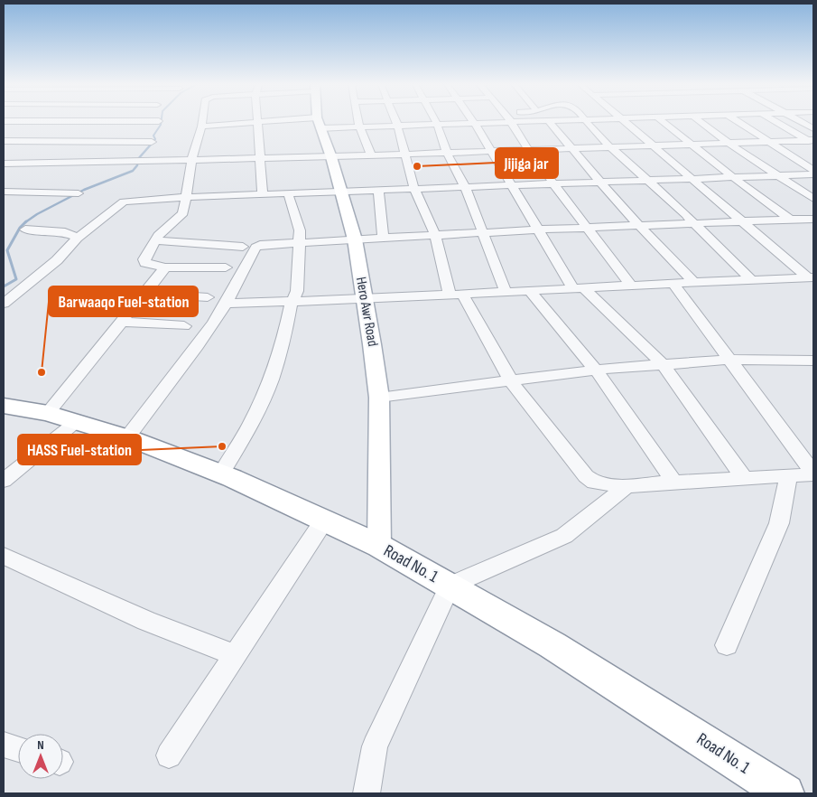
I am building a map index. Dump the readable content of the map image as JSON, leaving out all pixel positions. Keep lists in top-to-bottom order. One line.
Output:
{"streets":{"highway":["Road No. 1"],"main road":["Hero Awr Road"]},"crossings":[["Hero Awr Road","Road No. 1"]],"places":["Jijiga jar","Barwaaqo Fuel-station","HASS Fuel-station"],"north":"top"}
